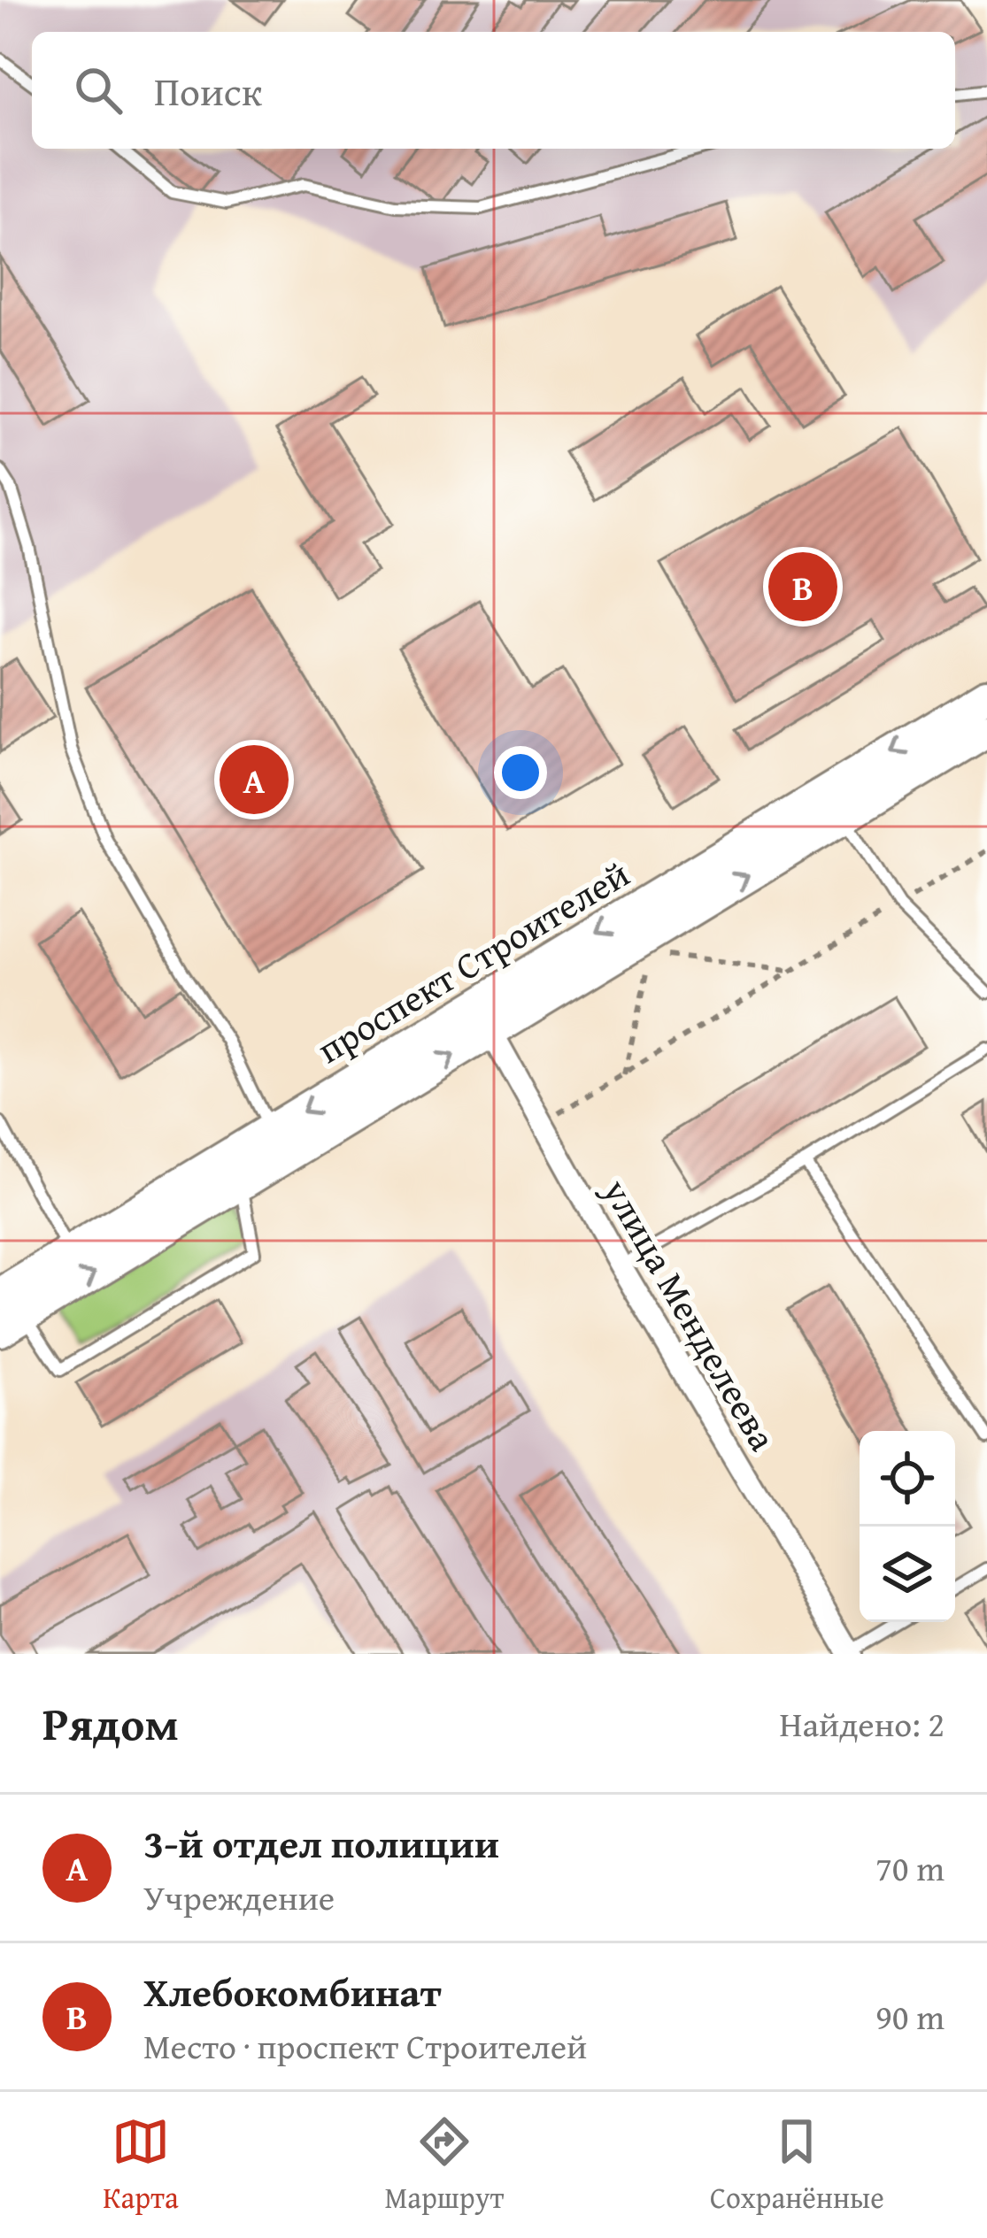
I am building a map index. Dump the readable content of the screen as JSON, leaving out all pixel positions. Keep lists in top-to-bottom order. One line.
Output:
{"streets":{"main road":["проспект Строителей"],"street":["улица Менделеева"]},"crossings":[["проспект Строителей","улица Менделеева"]],"page":{"search":"Поиск","pins":["B","A"],"heading":["Рядом","Найдено: 2"],"list":[{"mark":"A","name":"3-й отдел полиции","note":"Учреждение","value":"70 m"},{"mark":"B","name":"Хлебокомбинат","note":"Место · проспект Строителей","value":"90 m"}],"nav":["Карта","Маршрут","Сохранённые"]}}
